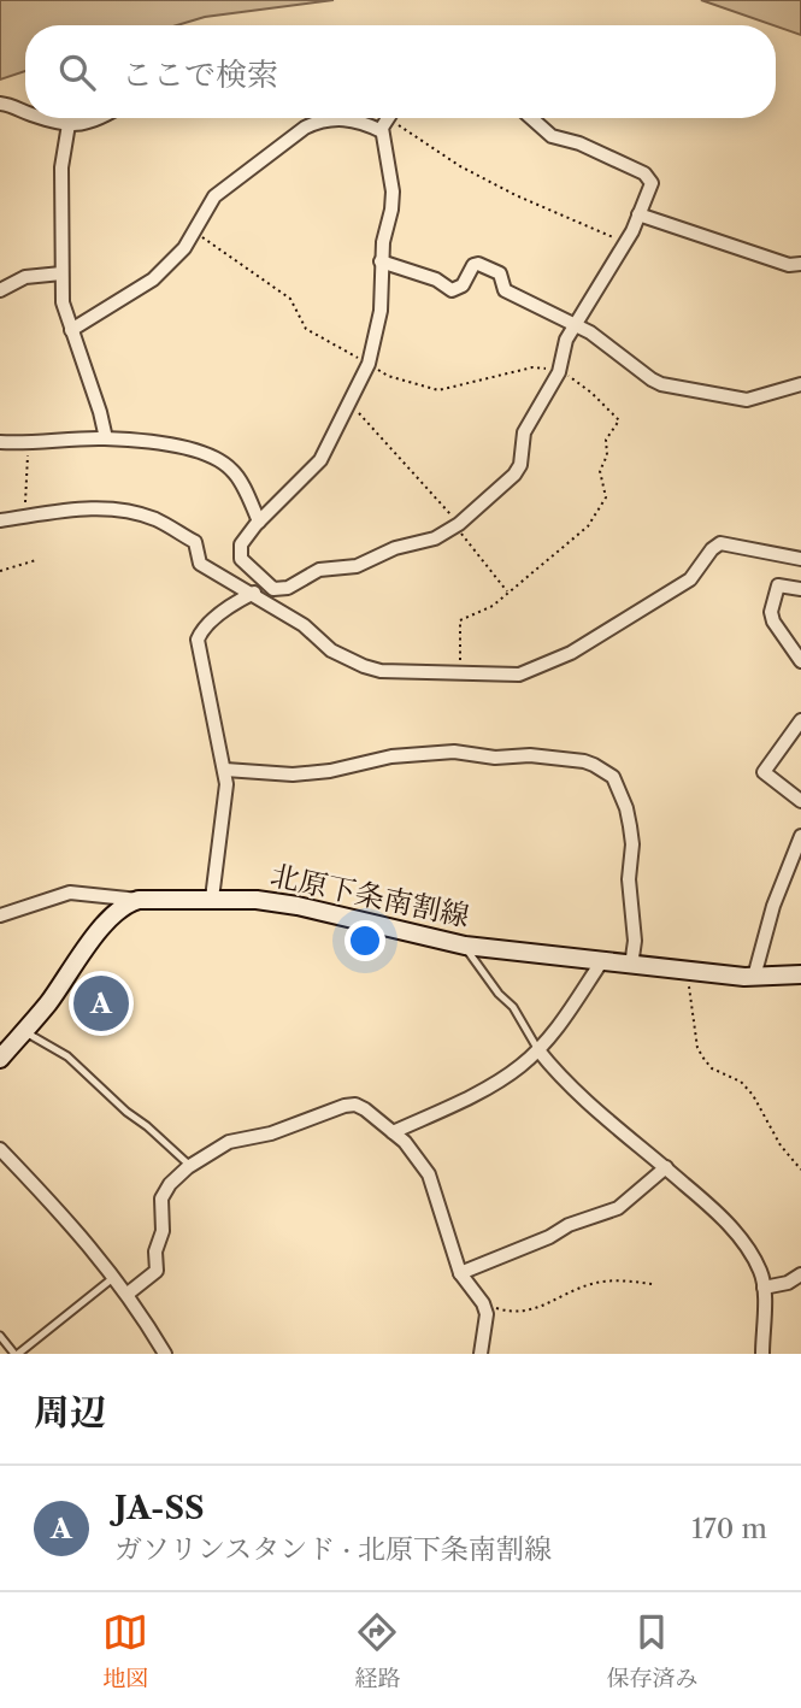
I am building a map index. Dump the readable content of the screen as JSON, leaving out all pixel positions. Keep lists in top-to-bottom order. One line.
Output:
{"streets":{"main road":["北原下条南割線"]},"page":{"search":"ここで検索","pins":"A","heading":"周辺","list":[{"mark":"A","name":"JA-SS","note":"ガソリンスタンド · 北原下条南割線","value":"170 m"}],"nav":["地図","経路","保存済み"]}}
